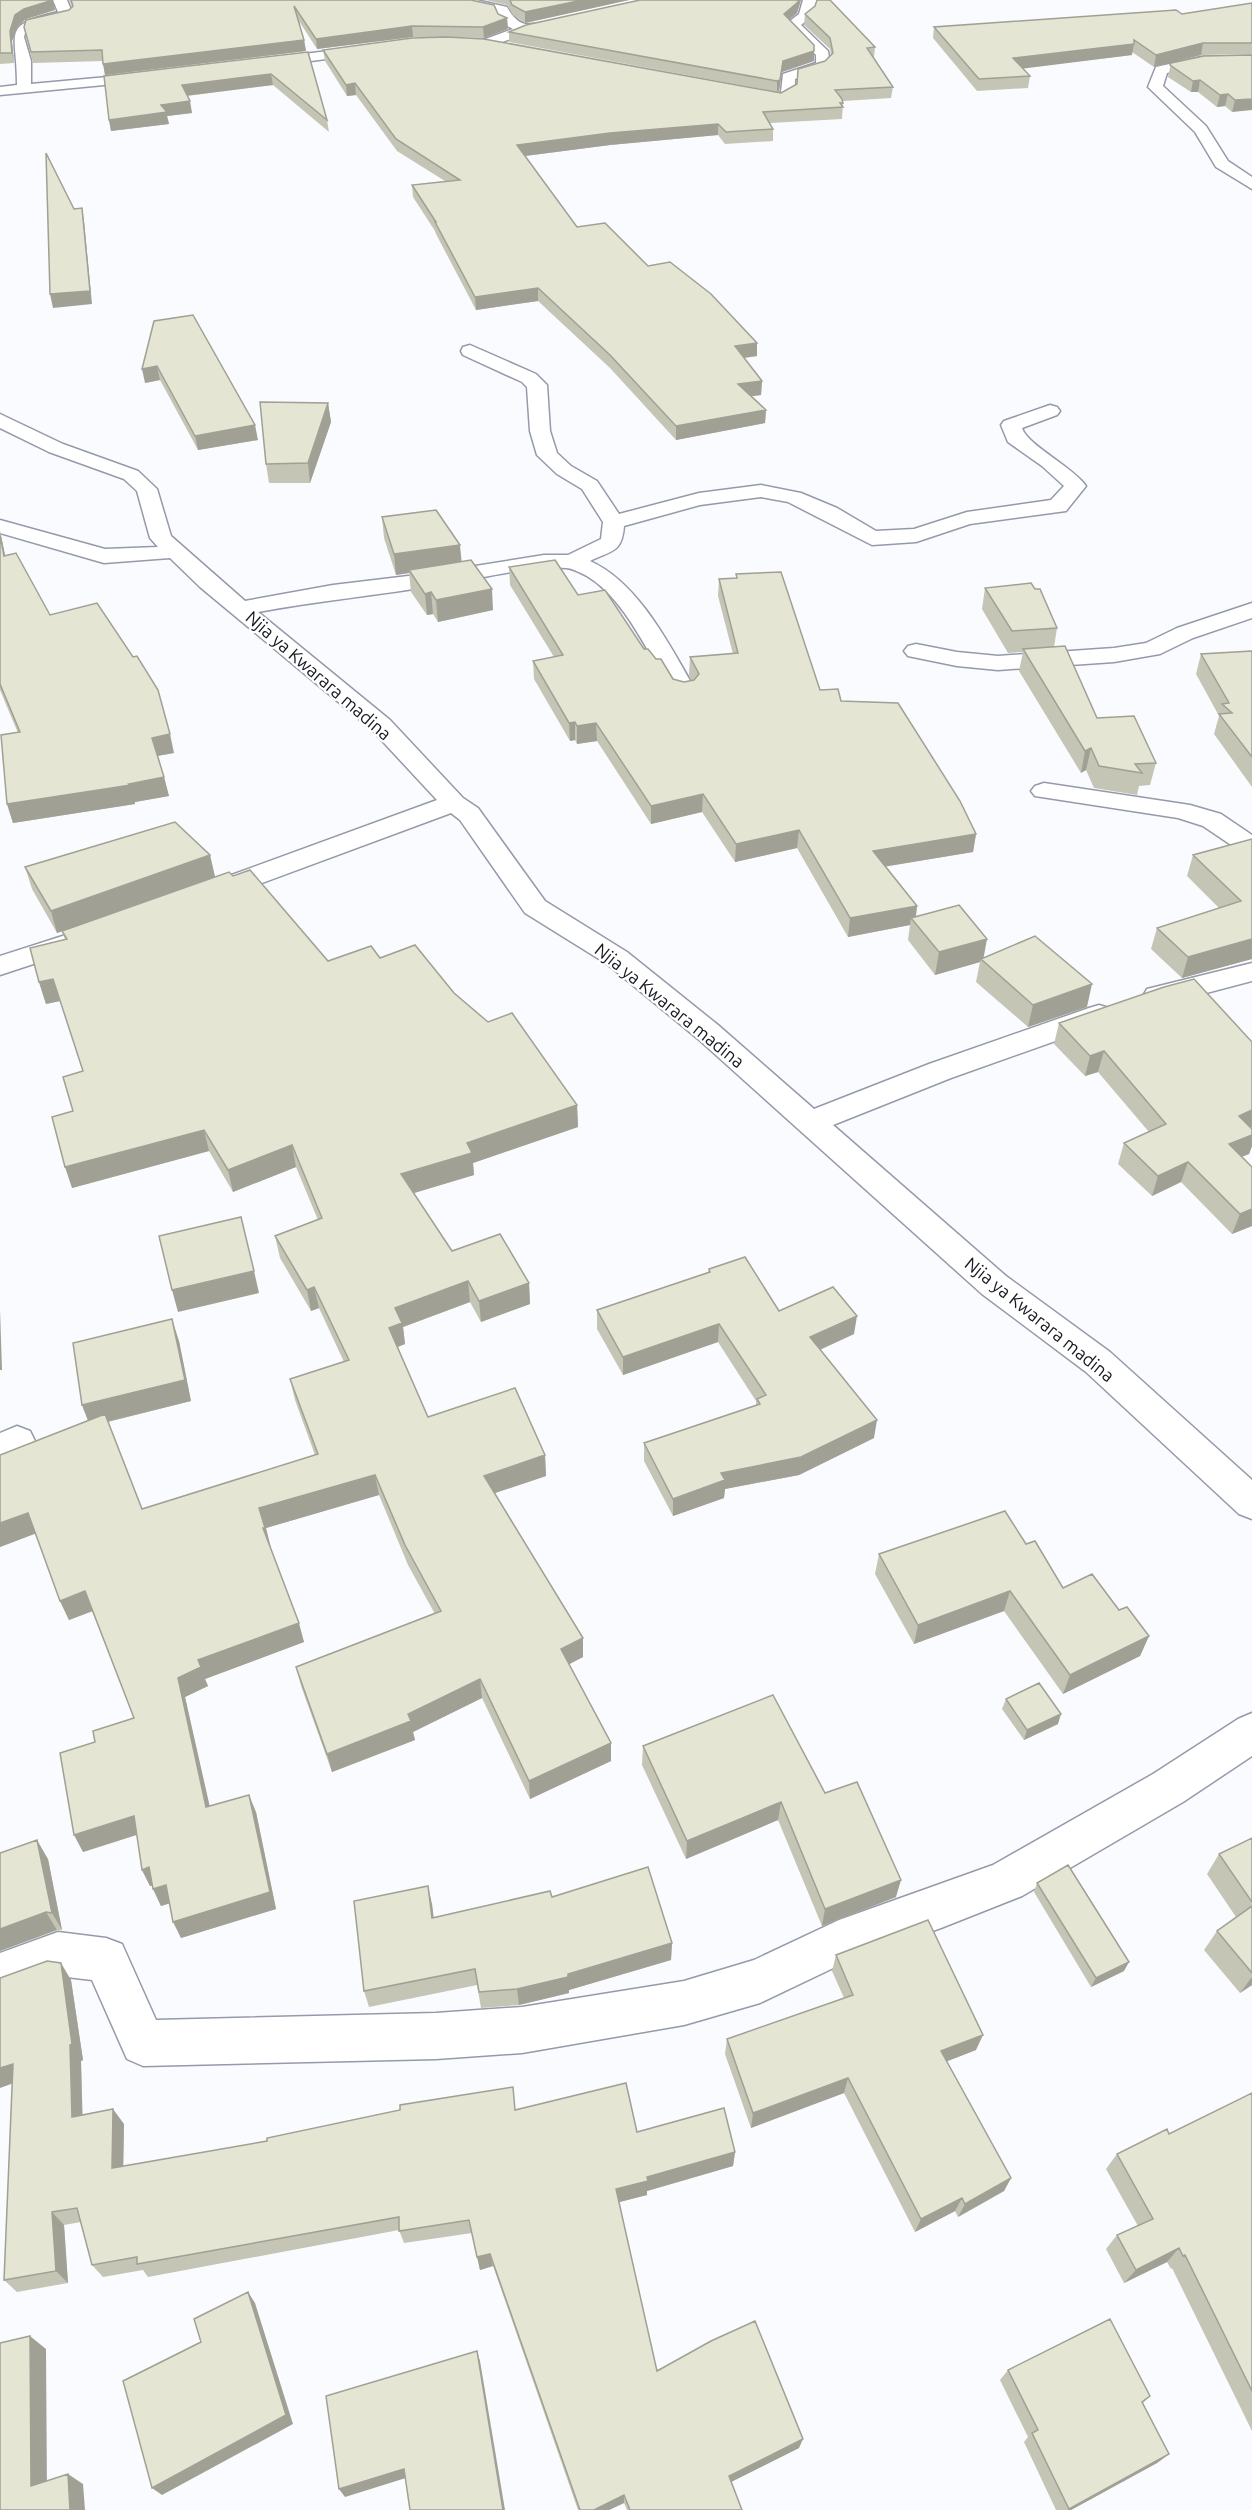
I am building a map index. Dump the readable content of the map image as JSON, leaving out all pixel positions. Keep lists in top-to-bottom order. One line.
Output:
{"streets":{"street":["Njia ya Kwarara madina"]}}
